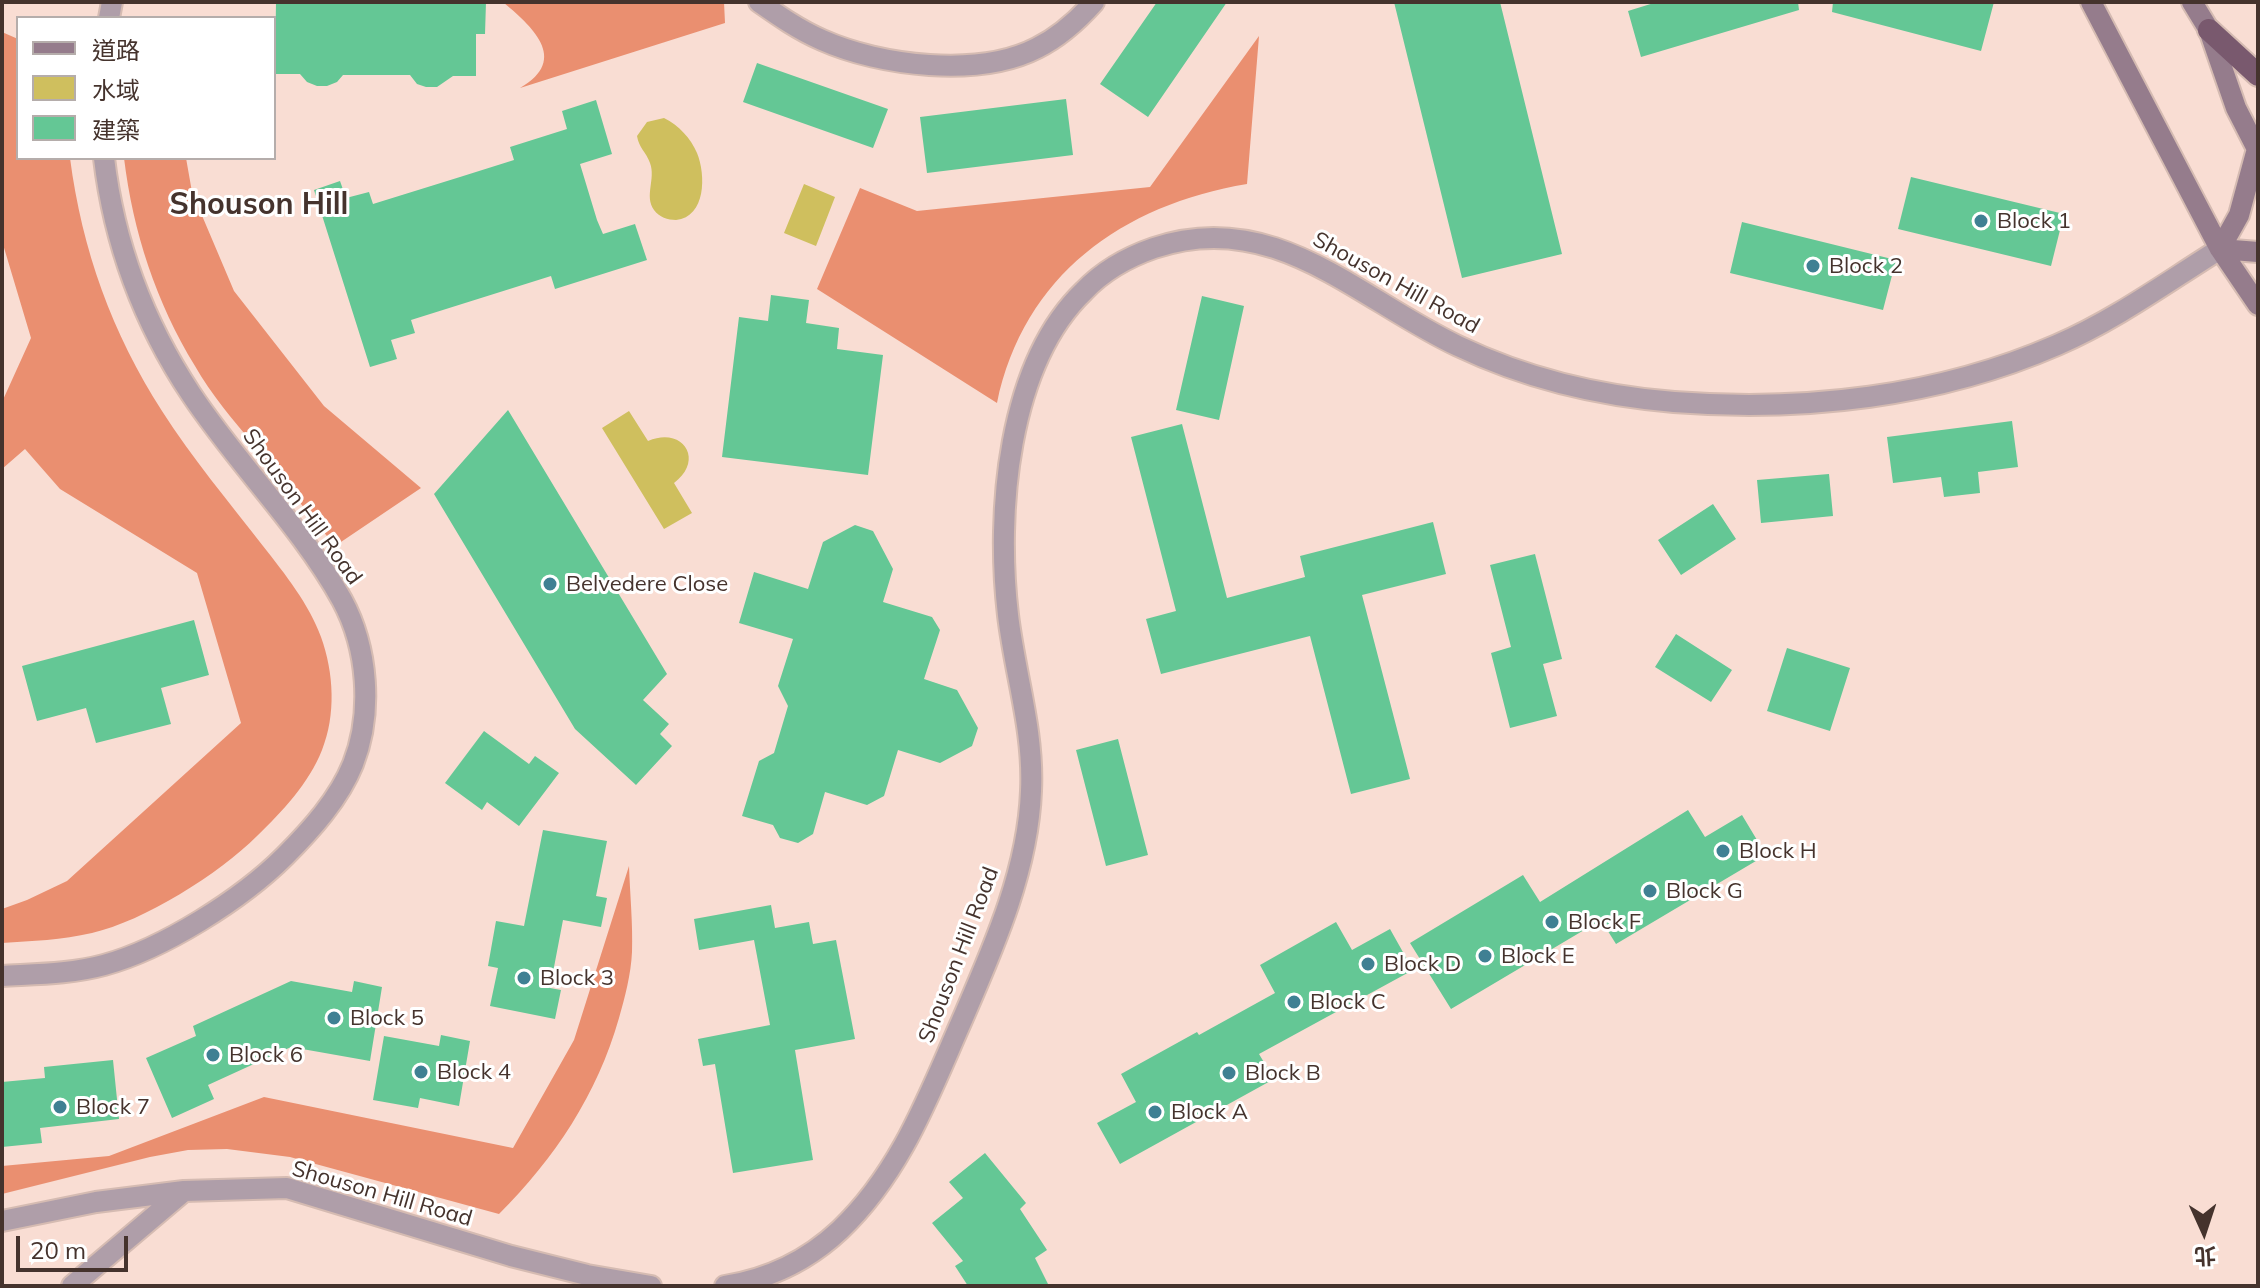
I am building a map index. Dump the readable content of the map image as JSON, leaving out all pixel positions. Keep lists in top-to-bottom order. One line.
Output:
{"streets":{"street":["Shouson Hill Road"]},"districts":["Shouson Hill"],"places":["Block 1","Block 2","Belvedere Close","Block H","Block G","Block F","Block E","Block D","Block 3","Block C","Block 5","Block 6","Block 4","Block B","Block 7","Block A"],"legend":["道路","水域","建築"],"scale_bar":"20 m","north":"bottom"}
